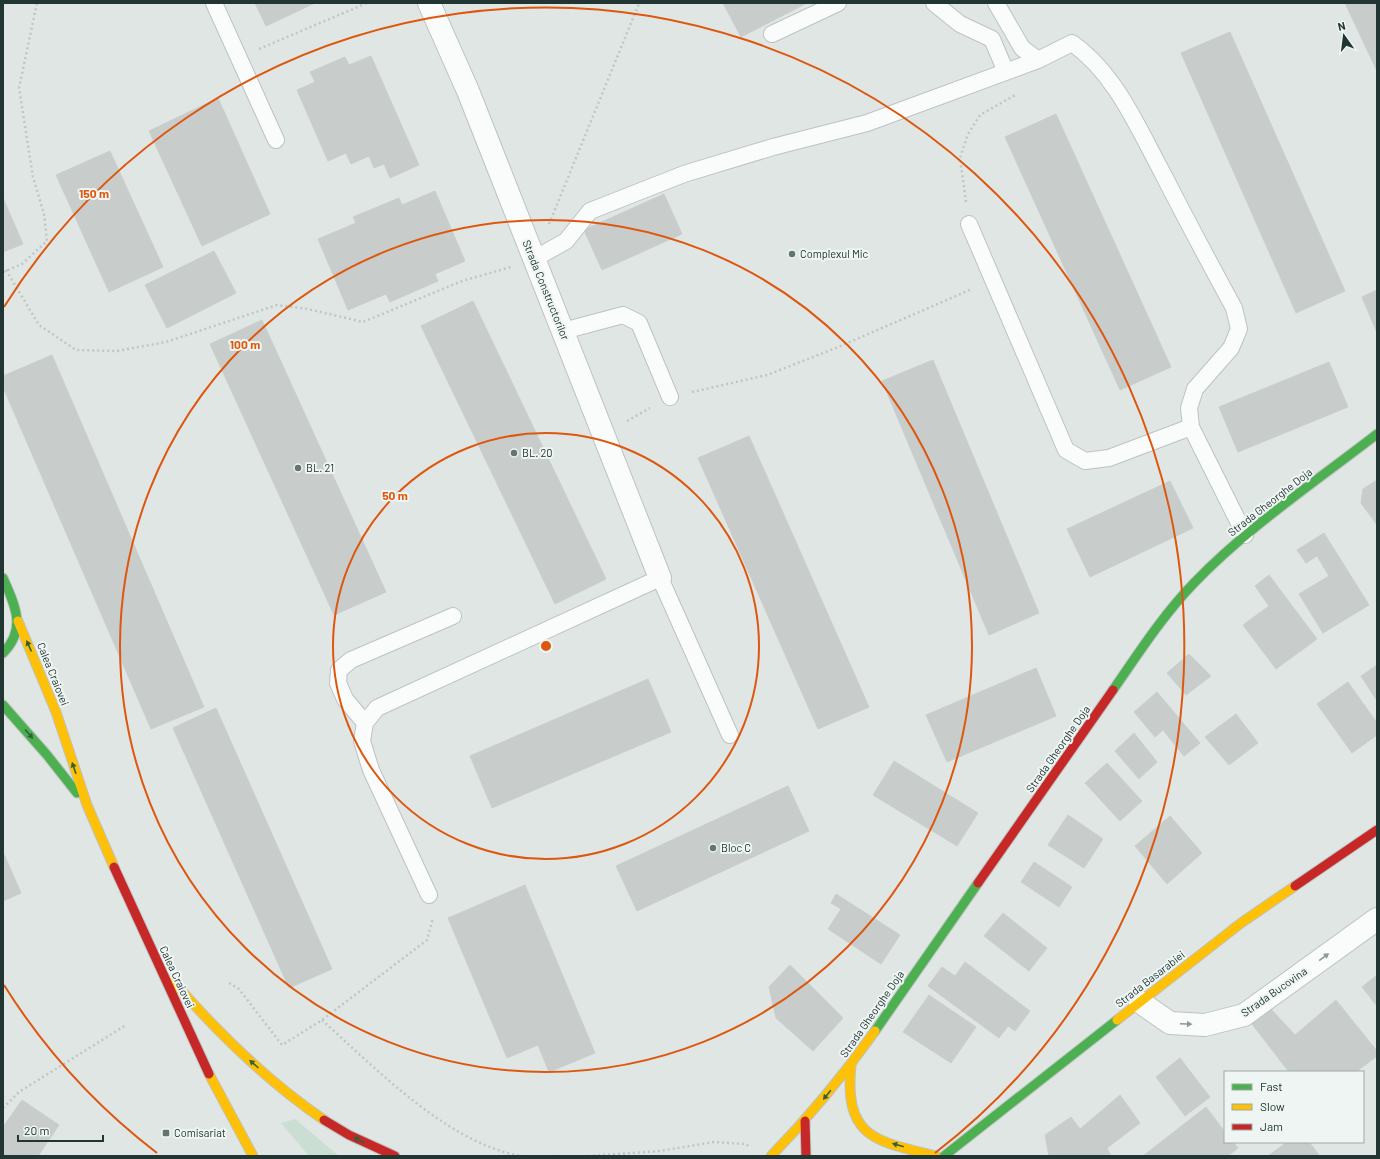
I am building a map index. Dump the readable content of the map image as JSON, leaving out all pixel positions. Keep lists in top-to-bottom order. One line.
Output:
{"streets":{"main road":["Strada Gheorghe Doja","Calea Craiovei","Strada Basarabiei"],"street":["Strada Constructorilor","Strada Bucovina"]},"crossings":[["Strada Basarabiei","Strada Bucovina"]],"one_way":["Strada Bucovina"],"places":{"other":["Complexul Mic","BL. 20","BL. 21","Bloc C"],"transit":["Comisariat"]},"legend":["Fast","Slow","Jam"],"scale_bar":"20 m","north":"top","rings":["150 m","100 m","50 m"]}
